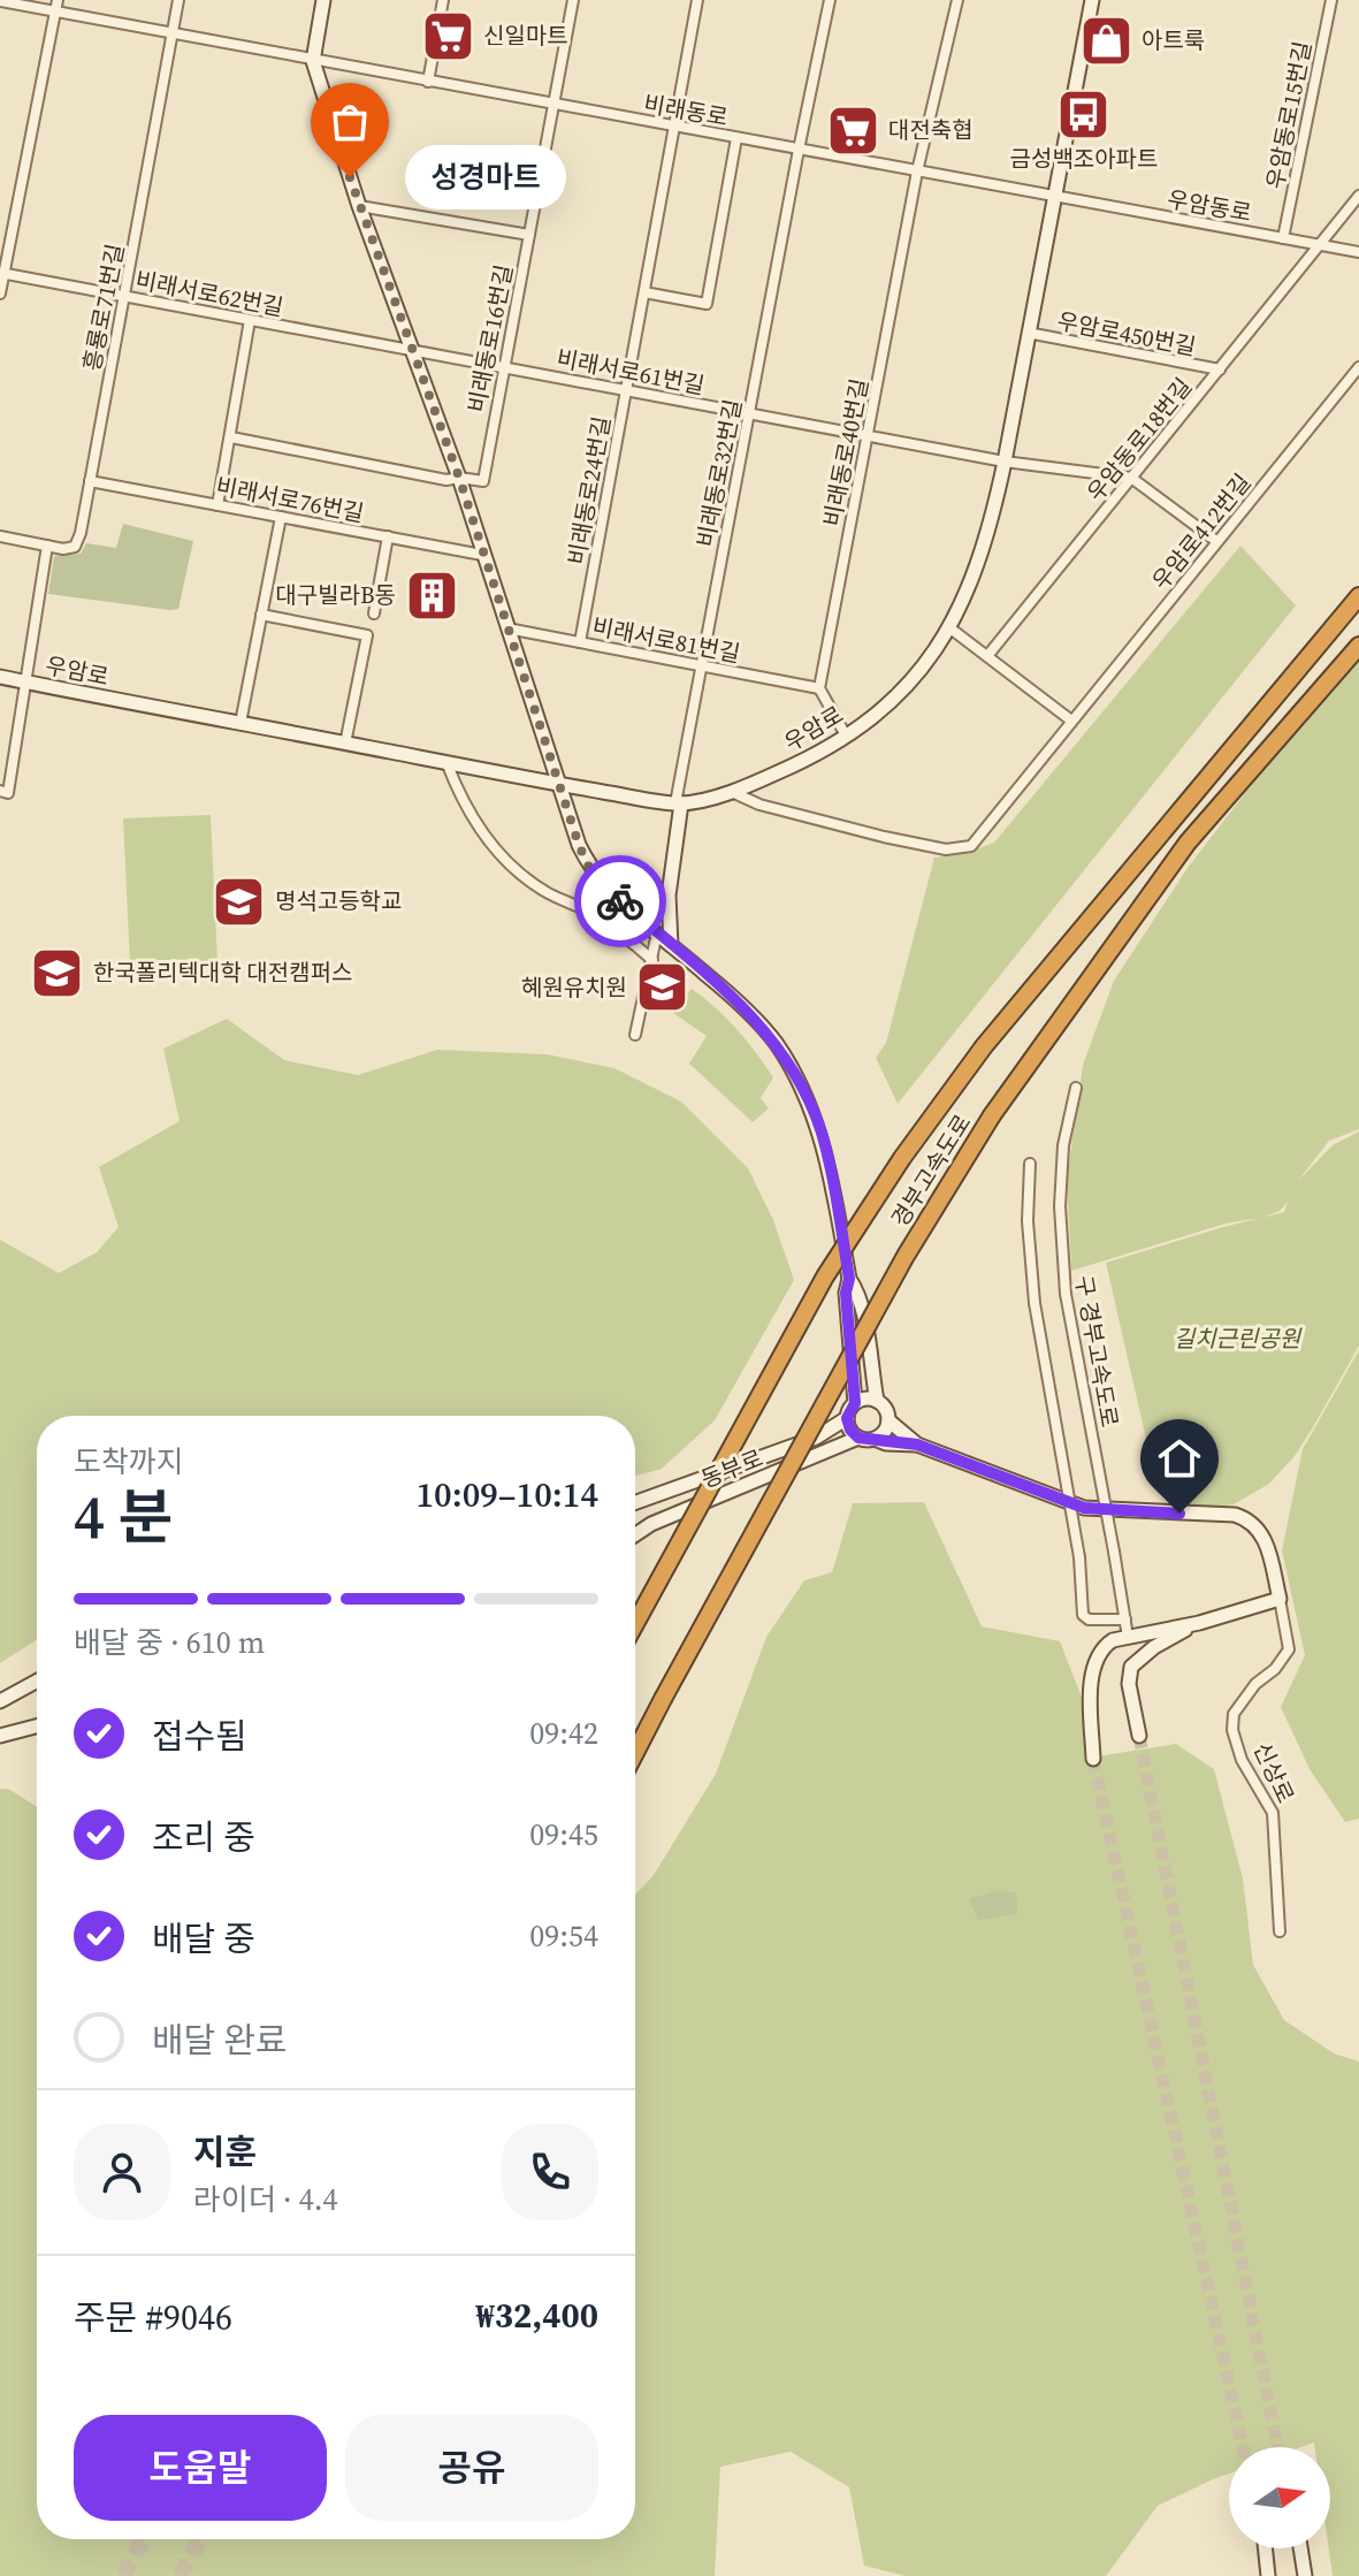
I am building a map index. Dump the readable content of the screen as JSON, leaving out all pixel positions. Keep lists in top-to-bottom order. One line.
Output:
{"streets":{"highway":["경부고속도로"],"main road":["우암로","동부로","신상로"],"street":["비래동로","우암동로15번길","우암동로","비래서로62번길","흥룡로71번길","우암로450번길","비래동로16번길","비래서로61번길","우암동로18번길","비래동로40번길","비래동로32번길","비래동로24번길","비래서로76번길","우암로412번길","비래서로81번길","구 경부고속도로"]},"crossings":[["비래동로","우암동로"],["비래동로","흥룡로71번길"],["비래동로","비래동로16번길"],["비래동로","비래동로40번길"],["비래동로","비래동로32번길"],["비래동로","비래동로24번길"],["비래동로","우암로"],["우암동로15번길","우암동로"],["우암동로","우암동로18번길"],["우암동로","우암로"],["비래서로62번길","흥룡로71번길"],["비래서로62번길","비래서로61번길"],["흥룡로71번길","비래서로76번길"],["흥룡로71번길","우암로"],["우암로450번길","우암동로18번길"],["우암로450번길","우암로"],["비래동로16번길","비래서로61번길"],["비래서로61번길","우암동로18번길"],["비래서로61번길","비래동로40번길"],["비래서로61번길","비래동로32번길"],["비래서로61번길","비래동로24번길"],["비래서로61번길","우암로"],["비래동로40번길","비래서로81번길"],["비래동로32번길","비래서로81번길"],["비래동로32번길","우암로"],["비래동로24번길","비래서로81번길"],["우암로412번길","우암로"]],"parks":["길치근린공원"],"places":{"supermarket":["신일마트","대전축협"],"shop":["아트룩"],"bus stop":["금성백조아파트"],"other":["성경마트"],"building":["대구빌라B동"],"school or university":["명석고등학교","한국폴리텍대학 대전캠퍼스","혜원유치원"]},"north":"right","page":{"bubble":"성경마트","heading":["4 분","도착까지","10:09–10:14"],"panel":["지훈","라이더 · 4.4","주문 #9046","₩32,400"],"bar":"배달 중 · 610 m","list":[["접수됨","09:42"],["조리 중","09:45"],["배달 중","09:54"],"배달 완료"],"buttons":["도움말","공유"]}}
